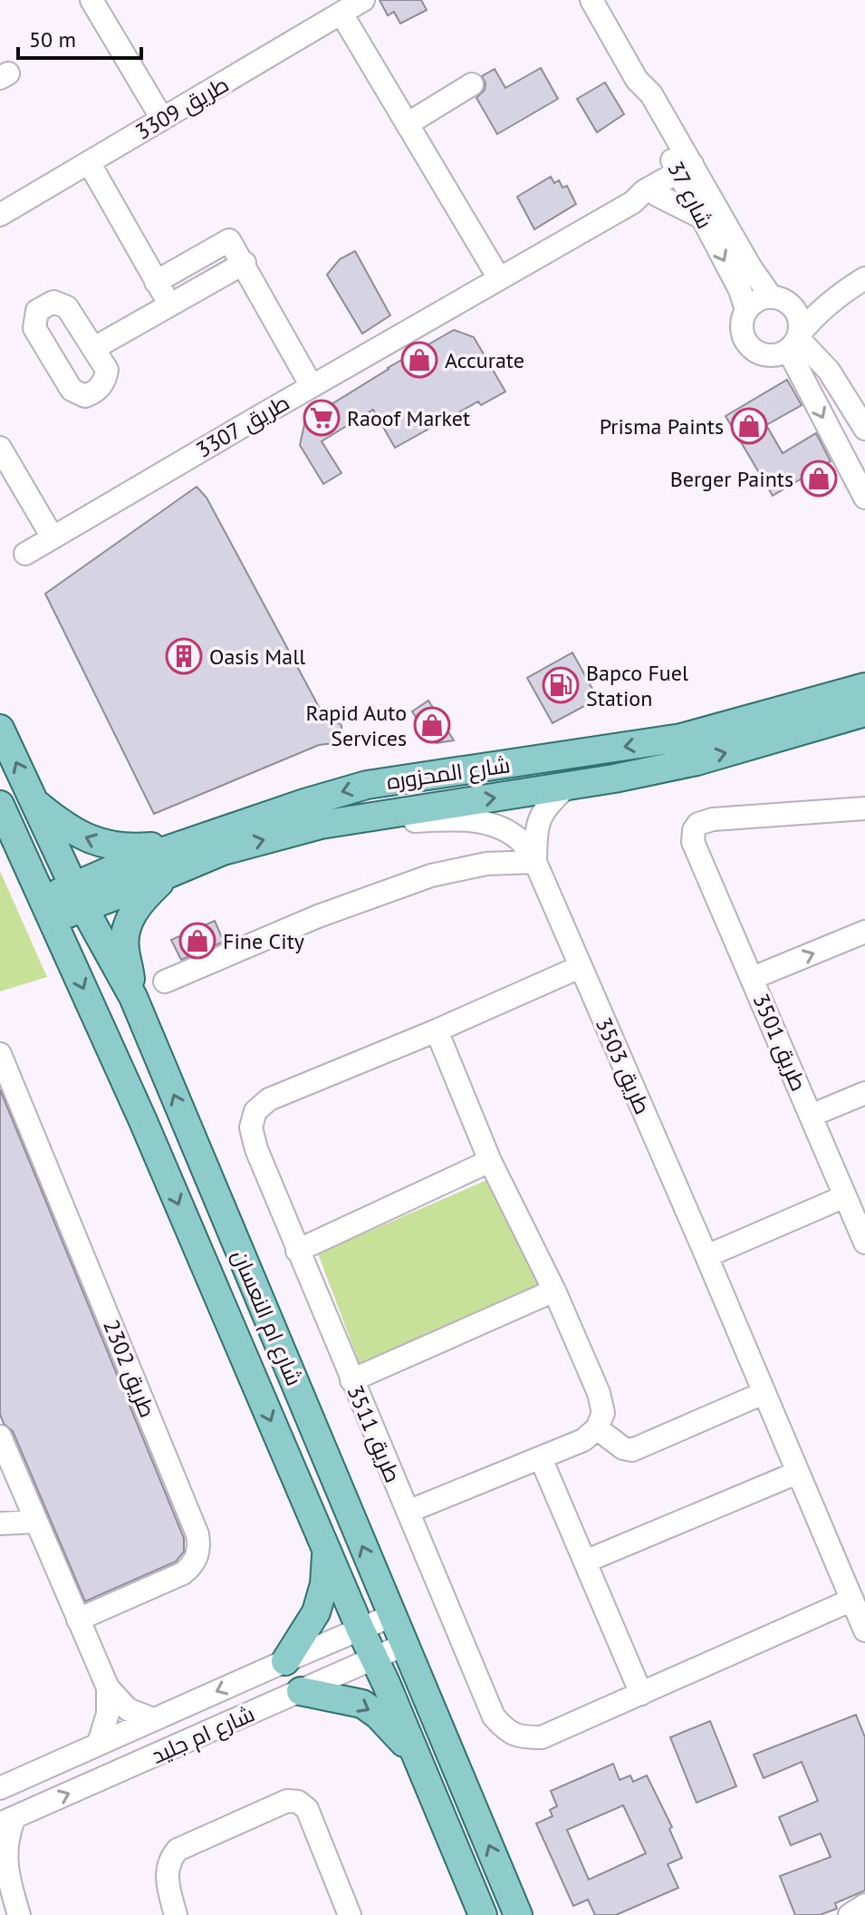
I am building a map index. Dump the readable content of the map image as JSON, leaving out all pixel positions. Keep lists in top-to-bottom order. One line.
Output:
{"streets":{"main road":["شارع المحزوره","شارع ام النعسان"],"street":["طريق 3309","شارع 37","طريق 3307","طريق 3501","طريق 3503","طريق 2302","طريق 3511","شارع ام جليد"]},"crossings":[["شارع 37","طريق 3307"],["شارع المحزوره","شارع ام النعسان"],["طريق 3503","طريق 3511"],["شارع ام النعسان","شارع ام جليد"]],"places":{"shop":["Accurate","Prisma Paints","Berger Paints","Rapid Auto Services","Fine City"],"supermarket":["Raoof Market"],"building":["Oasis Mall"],"fuel station":["Bapco Fuel Station"]},"scale_bar":"50 m"}
